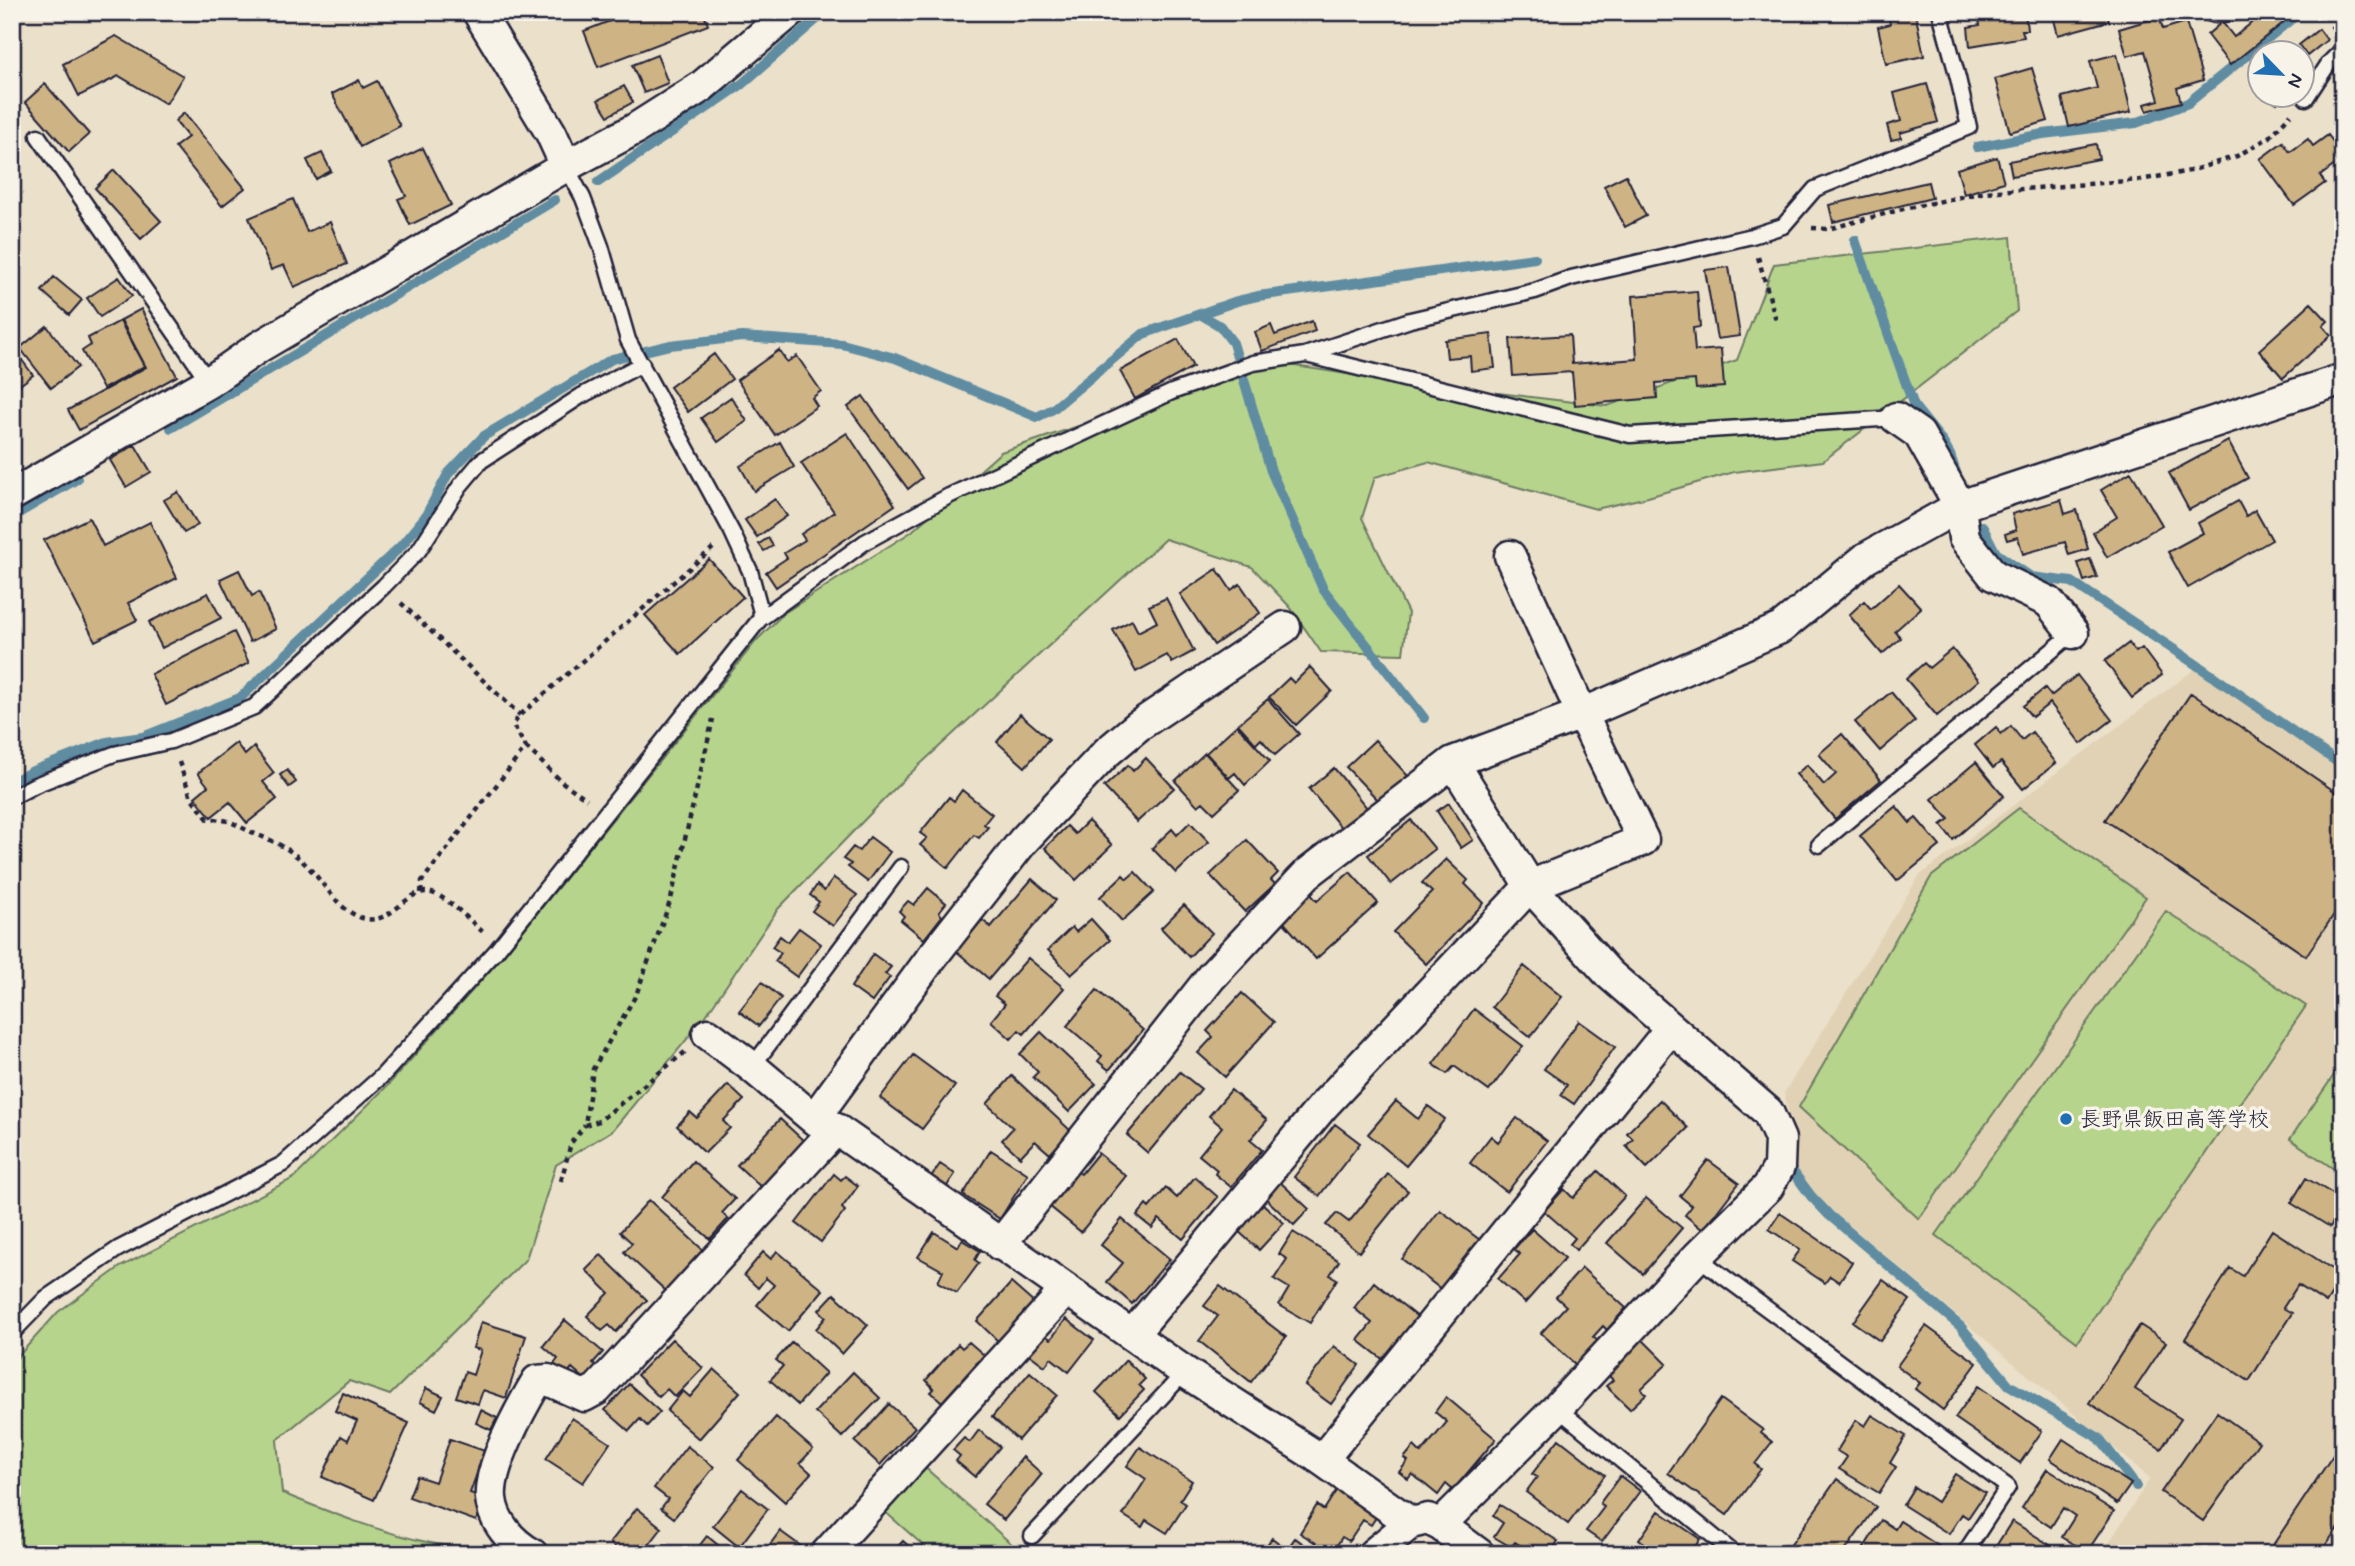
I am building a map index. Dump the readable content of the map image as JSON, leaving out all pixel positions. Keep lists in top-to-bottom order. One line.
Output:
{"places":["長野県飯田高等学校"],"north":"bottom right"}
